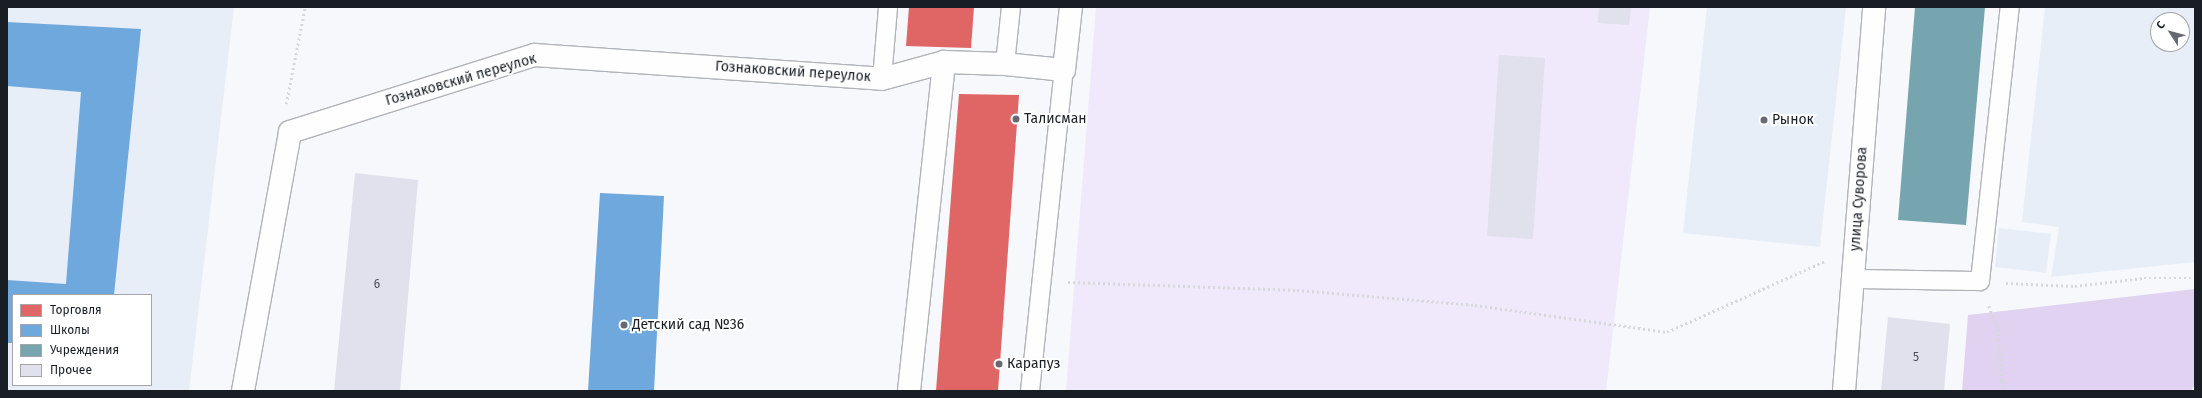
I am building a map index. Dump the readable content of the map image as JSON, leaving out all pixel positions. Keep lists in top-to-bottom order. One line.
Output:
{"streets":{"street":["Гознаковский переулок","улица Суворова"]},"places":["Талисман","Рынок","Детский сад №36","Карапуз"],"house_numbers":["6","5"],"legend":["Торговля","Школы","Учреждения","Прочее"],"north":"top left"}
